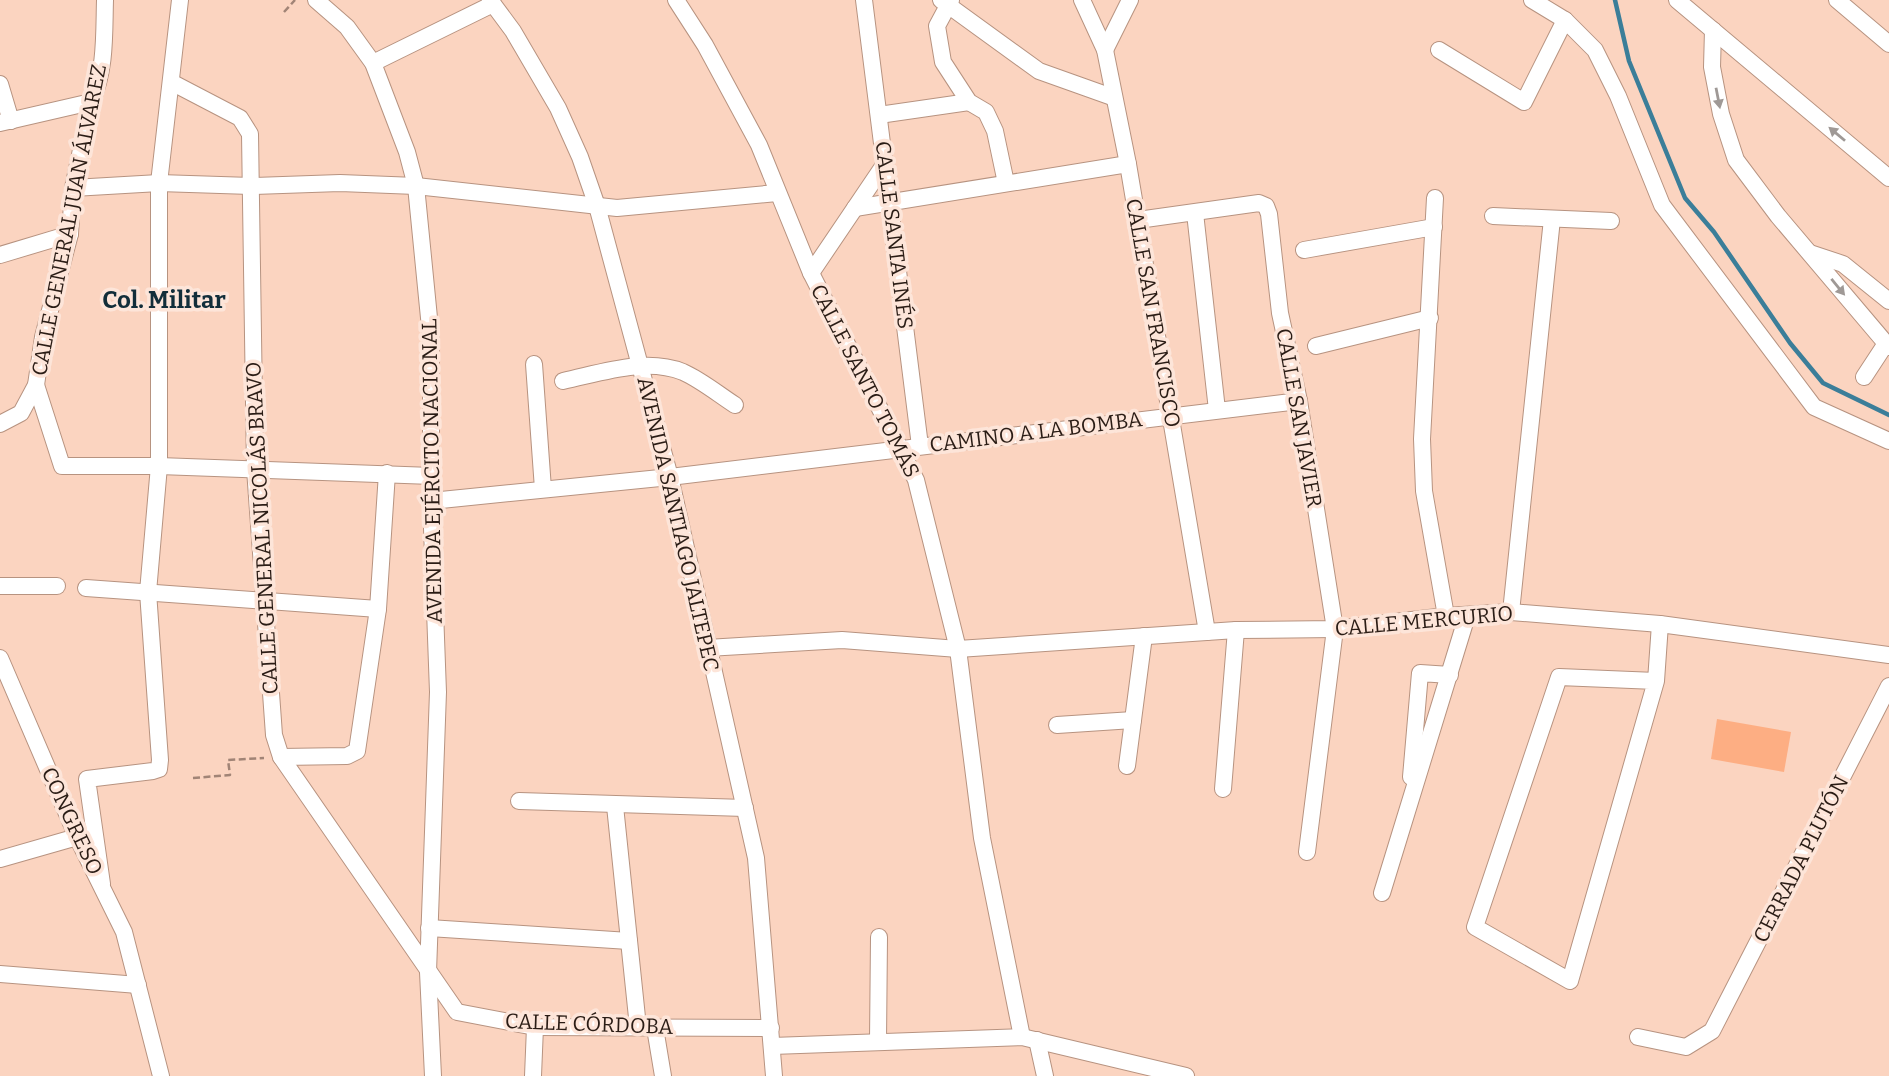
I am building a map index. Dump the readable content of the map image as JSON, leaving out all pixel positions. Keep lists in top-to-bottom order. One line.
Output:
{"streets":{"street":["CALLE GENERAL JUAN ÁLVAREZ","CALLE SANTA INÉS","CALLE SAN FRANCISCO","CALLE SANTO TOMÁS","CALLE SAN JAVIER","CAMINO A LA BOMBA","AVENIDA EJÉRCITO NACIONAL","AVENIDA SANTIAGO JALTEPEC","CALLE GENERAL NICOLÁS BRAVO","CALLE MERCURIO","CONGRESO","CERRADA PLUTÓN","CALLE CÓRDOBA"]},"crossings":[["CALLE SANTA INÉS","CAMINO A LA BOMBA"],["CALLE SAN FRANCISCO","CAMINO A LA BOMBA"],["CALLE SAN FRANCISCO","CALLE MERCURIO"],["CALLE SANTO TOMÁS","CAMINO A LA BOMBA"],["CALLE SANTO TOMÁS","CALLE MERCURIO"],["CALLE SAN JAVIER","CAMINO A LA BOMBA"],["CALLE SAN JAVIER","CALLE MERCURIO"],["CAMINO A LA BOMBA","AVENIDA EJÉRCITO NACIONAL"],["CAMINO A LA BOMBA","AVENIDA SANTIAGO JALTEPEC"],["AVENIDA EJÉRCITO NACIONAL","CALLE GENERAL NICOLÁS BRAVO"],["AVENIDA EJÉRCITO NACIONAL","CALLE CÓRDOBA"],["AVENIDA SANTIAGO JALTEPEC","CALLE MERCURIO"],["AVENIDA SANTIAGO JALTEPEC","CALLE CÓRDOBA"],["CALLE GENERAL NICOLÁS BRAVO","CALLE CÓRDOBA"]],"districts":["Col. Militar"]}
